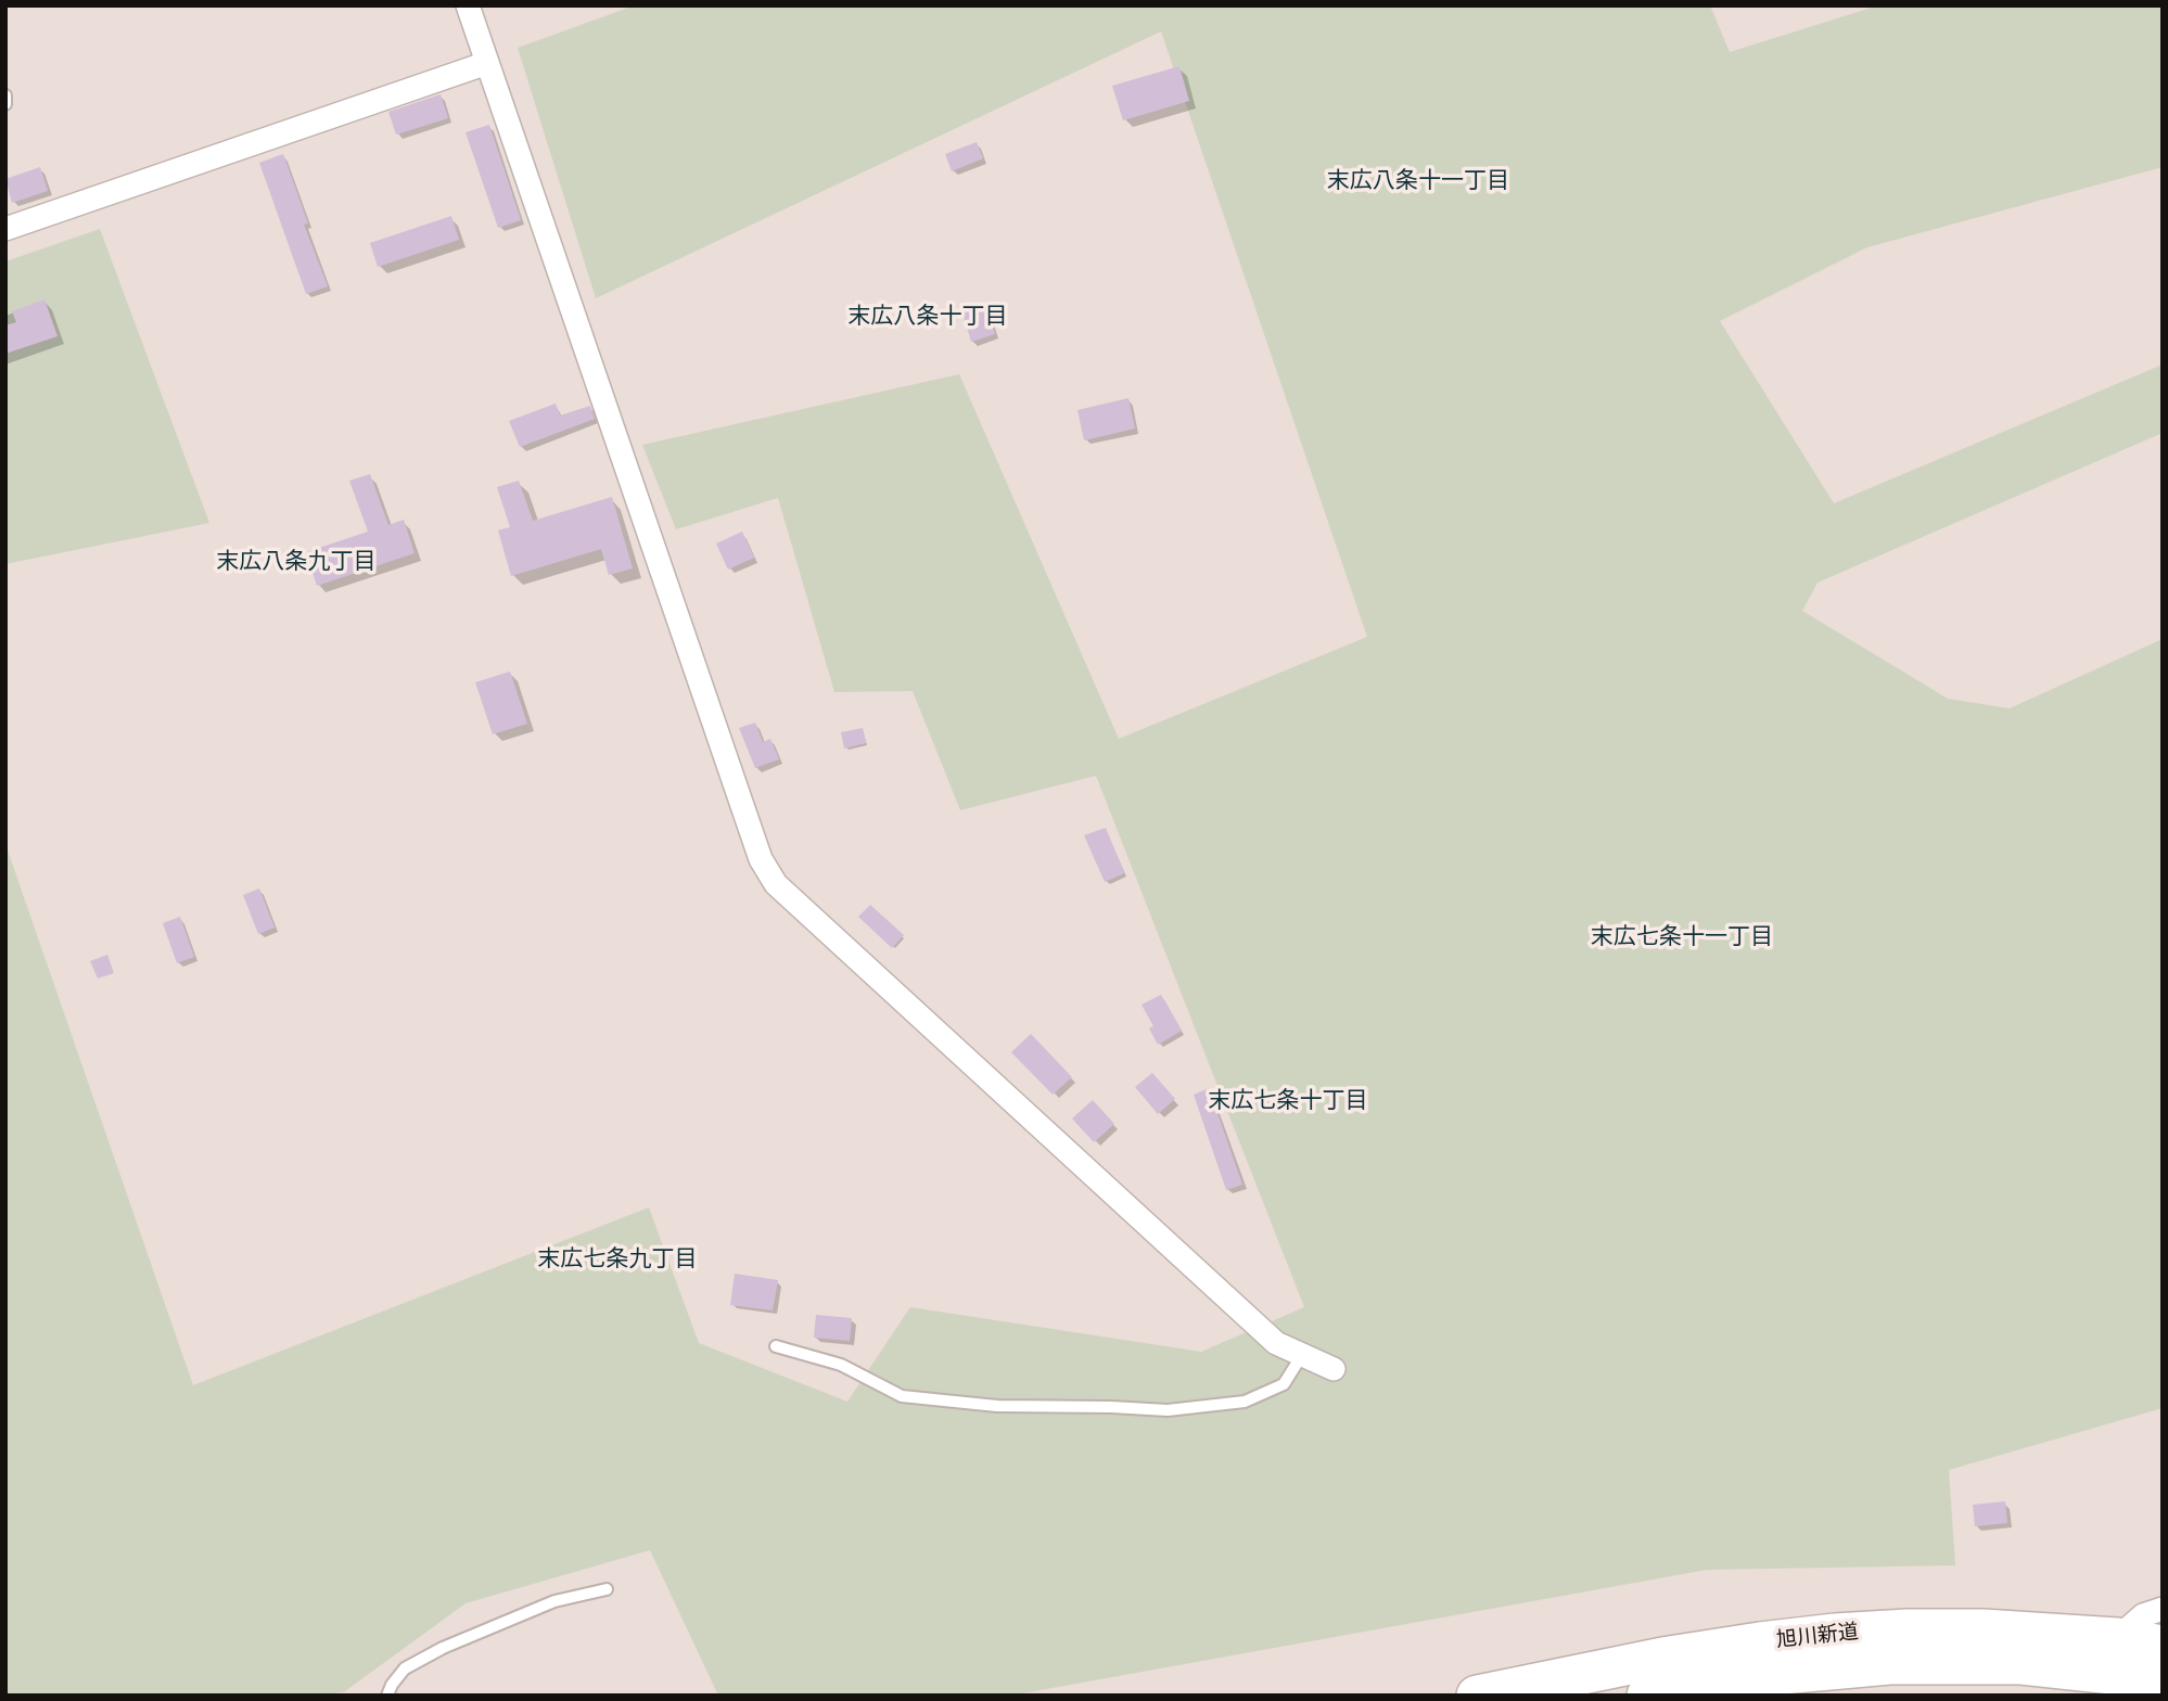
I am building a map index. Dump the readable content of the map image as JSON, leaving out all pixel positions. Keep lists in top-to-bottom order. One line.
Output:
{"streets":{"highway":["旭川新道"]},"districts":["末広八条十一丁目","末広八条十丁目","末広八条九丁目","末広七条十一丁目","末広七条十丁目","末広七条九丁目"]}
